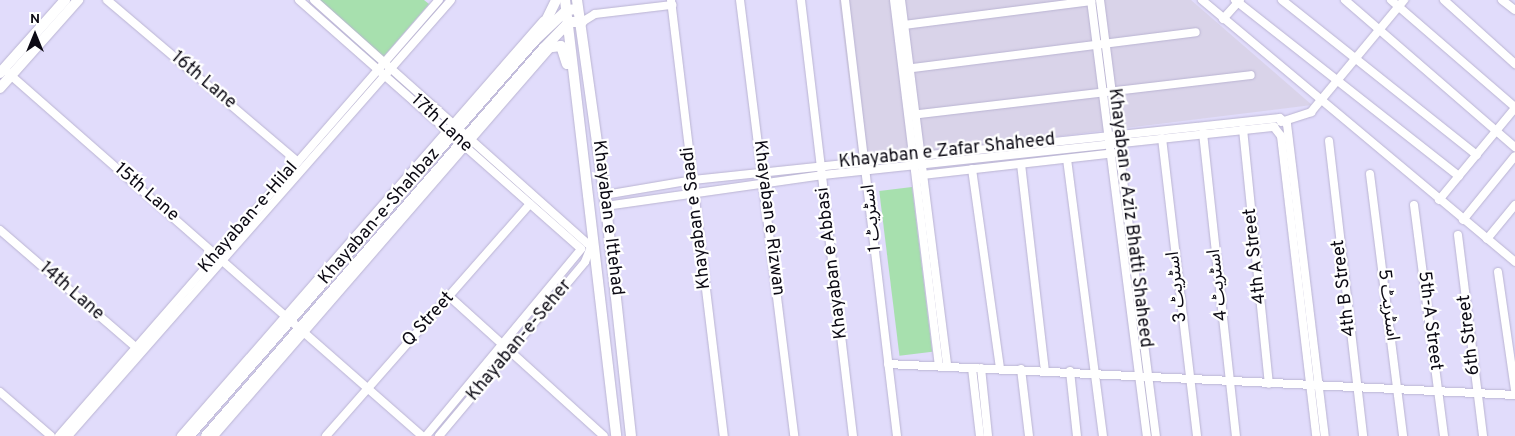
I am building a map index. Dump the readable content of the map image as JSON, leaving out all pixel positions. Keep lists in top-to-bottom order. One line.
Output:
{"streets":{"main road":["Khayaban-e-Shahbaz","Khayaban e Ittehad"],"street":["16th Lane","17th Lane","Khayaban e Zafar Shaheed","15th Lane","Khayaban-e-Hilal","Khayaban e Saadi","Khayaban e Rizwan","اسٹریٹ 1","Khayaban e Aziz Bhatti Shaheed","4th A Street","Khayaban e Abbasi","اسٹریٹ 4","اسٹریٹ 3","4th B Street","14th Lane","اسٹریٹ 5","Q Street","5th-A Street","6th Street","Khayaban-e-Seher"]},"crossings":[["16th Lane","Khayaban-e-Hilal"],["17th Lane","Khayaban-e-Shahbaz"],["17th Lane","Khayaban-e-Hilal"],["17th Lane","Khayaban e Ittehad"],["17th Lane","Q Street"],["17th Lane","Khayaban-e-Seher"],["Khayaban e Zafar Shaheed","Khayaban e Ittehad"],["Khayaban e Zafar Shaheed","Khayaban e Saadi"],["Khayaban e Zafar Shaheed","Khayaban e Rizwan"],["Khayaban e Zafar Shaheed","اسٹریٹ 1"],["Khayaban e Zafar Shaheed","Khayaban e Aziz Bhatti Shaheed"],["Khayaban e Zafar Shaheed","Khayaban e Abbasi"],["15th Lane","Khayaban-e-Shahbaz"],["15th Lane","Khayaban-e-Hilal"],["Khayaban-e-Shahbaz","Khayaban e Ittehad"],["Khayaban-e-Hilal","14th Lane"],["Khayaban e Ittehad","Khayaban-e-Seher"]],"north":"top"}
